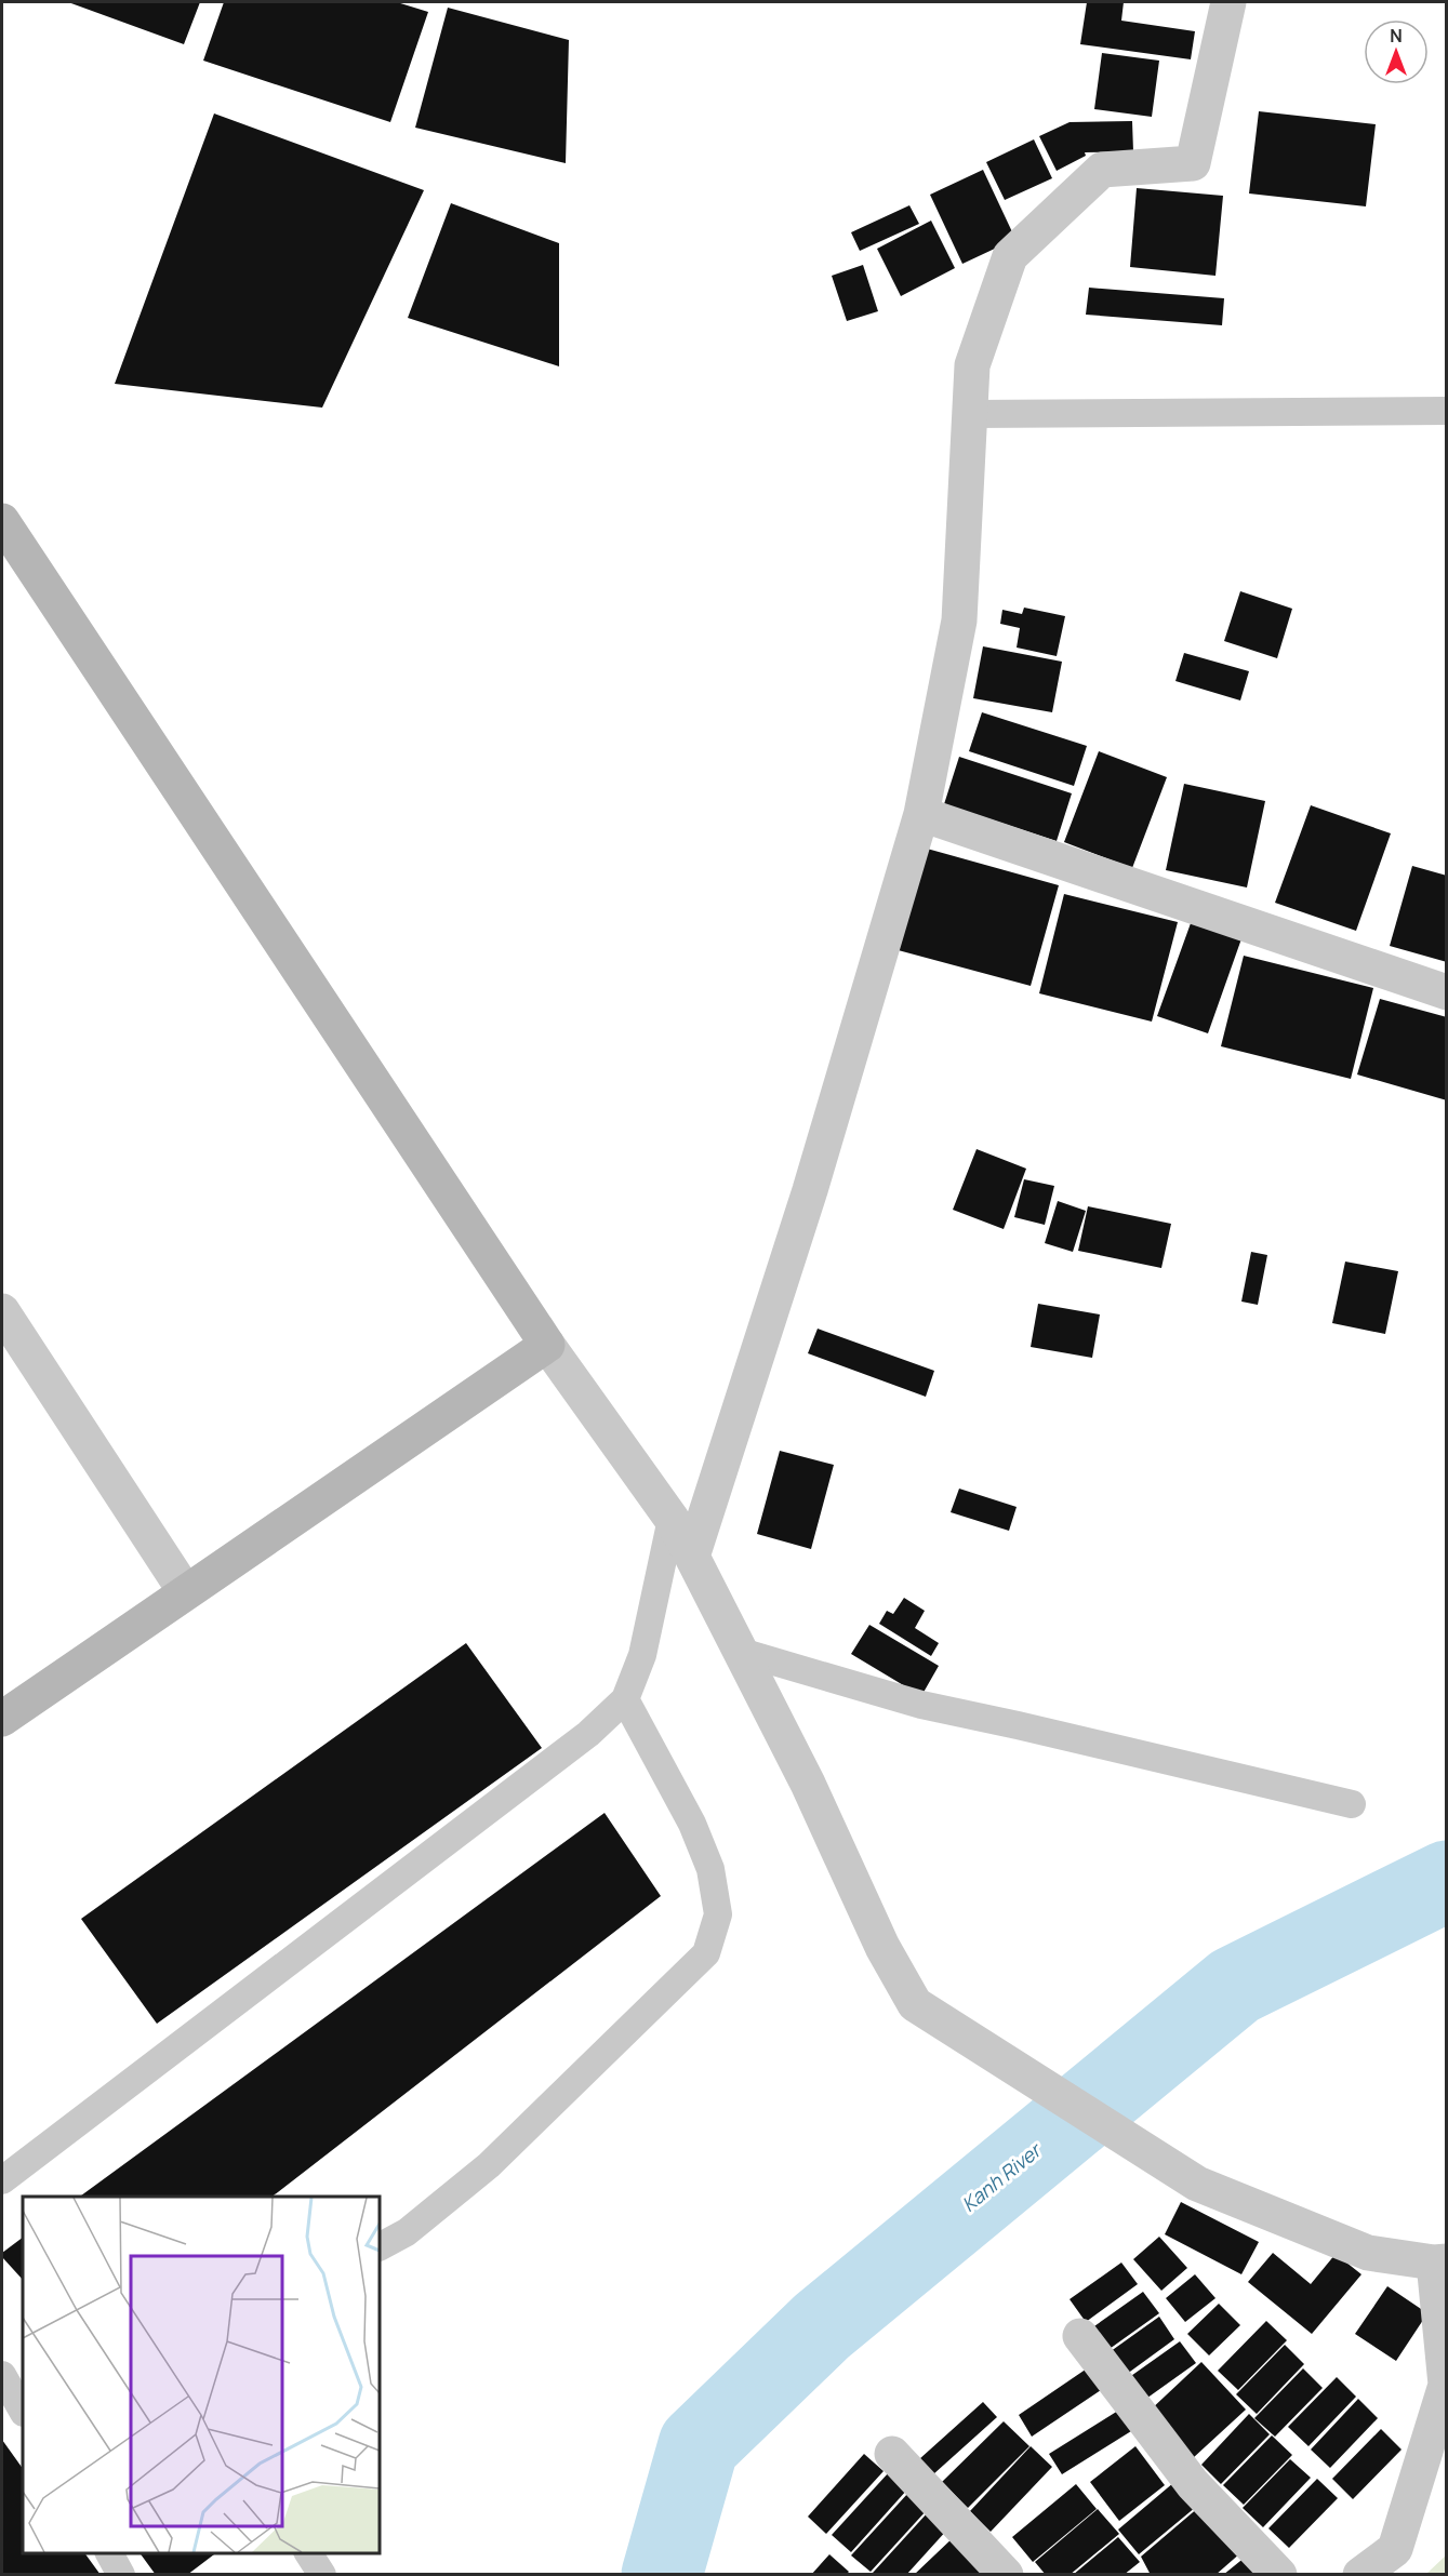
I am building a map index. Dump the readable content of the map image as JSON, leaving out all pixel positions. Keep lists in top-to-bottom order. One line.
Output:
{"water":["Kanh River"],"north":"top"}
